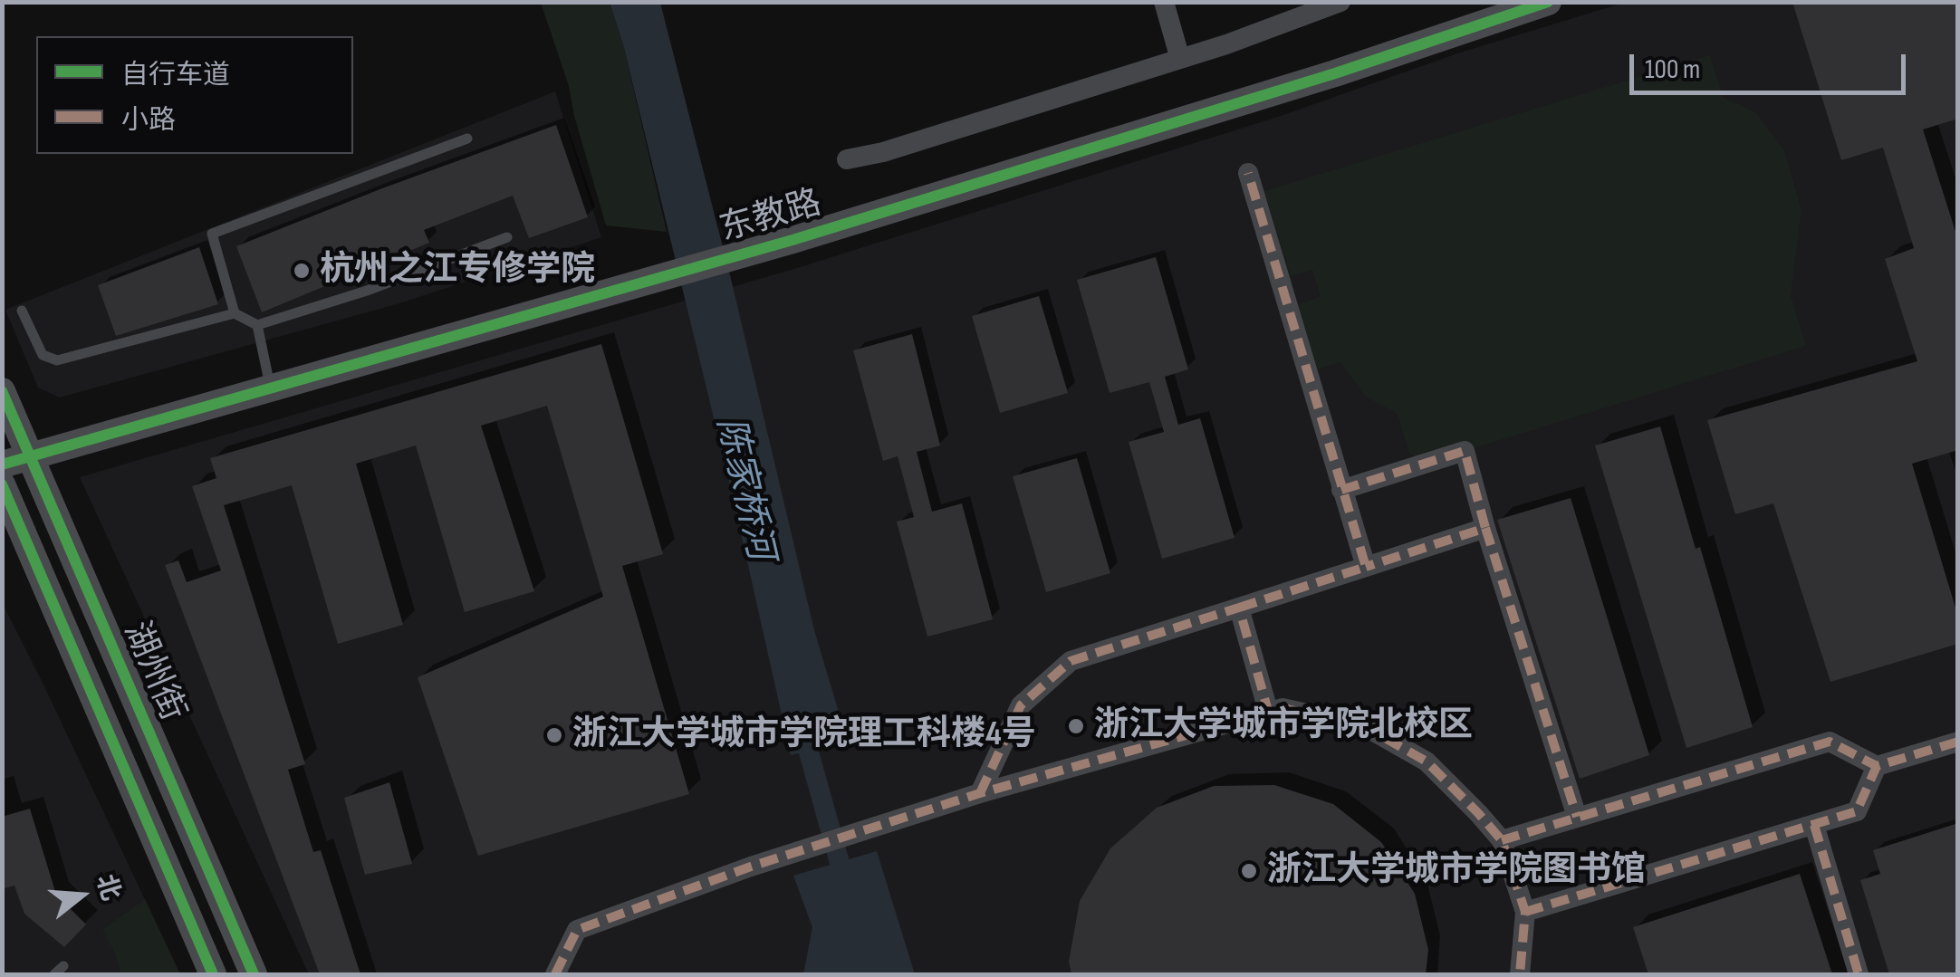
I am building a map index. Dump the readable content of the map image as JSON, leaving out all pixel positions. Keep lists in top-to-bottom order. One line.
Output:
{"streets":{"street":["东教路","湖州街"]},"crossings":[["东教路","湖州街"]],"water":["陈家桥河"],"places":["杭州之江专修学院","浙江大学城市学院北校区","浙江大学城市学院理工科楼4号","浙江大学城市学院图书馆"],"legend":["自行车道","小路"],"scale_bar":"100 m","north":"right"}
